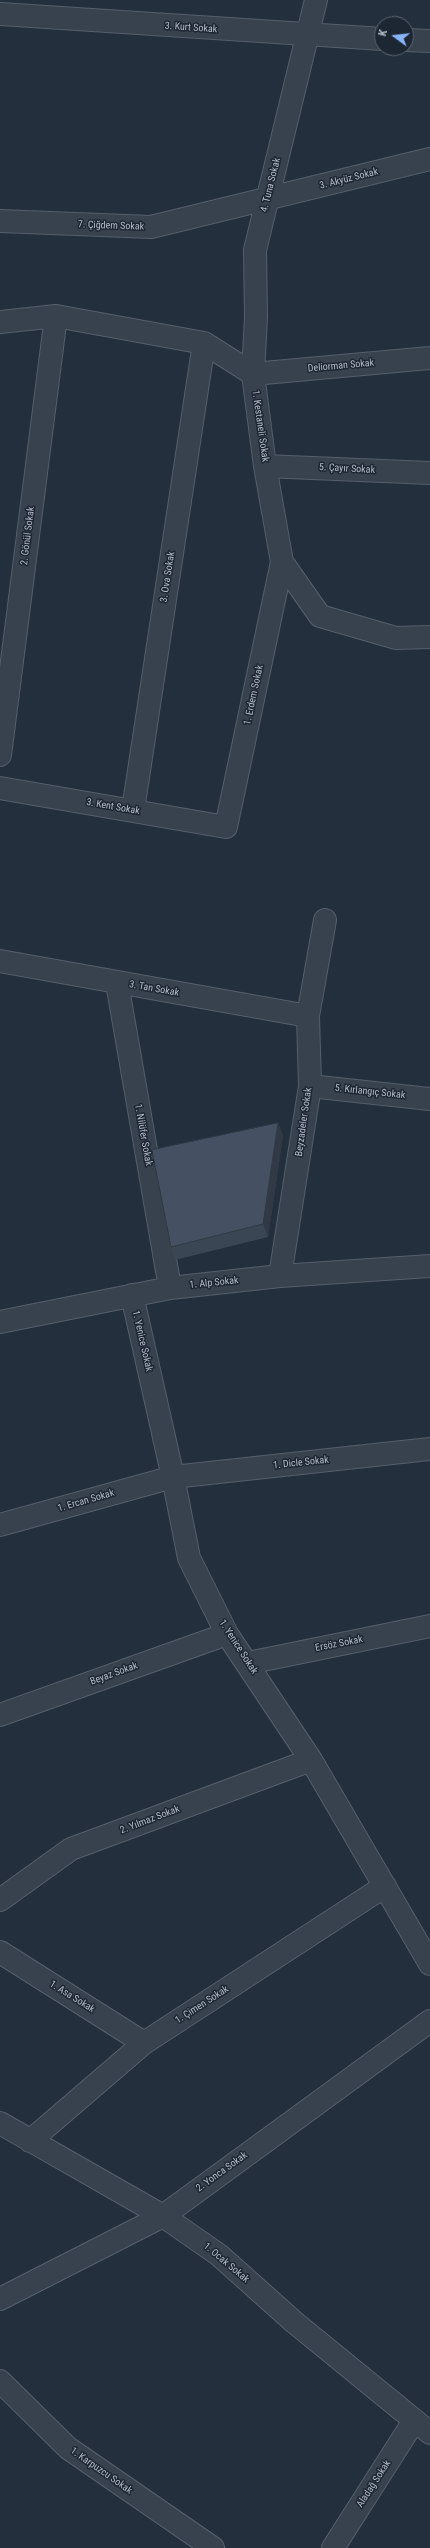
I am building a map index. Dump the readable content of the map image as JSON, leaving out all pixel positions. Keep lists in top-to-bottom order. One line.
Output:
{"streets":{"street":["3. Kurt Sokak","3. Akyüz Sokak","4. Tuna Sokak","7. Çiğdem Sokak","Deliorman Sokak","1. Kestaneli Sokak","5. Çayır Sokak","2. Gönül Sokak","3. Ova Sokak","1. Erdem Sokak","3. Kent Sokak","3. Tan Sokak","5. Kırlangıç Sokak","Beyzadeler Sokak","1. Nilüfer Sokak","1. Alp Sokak","1. Yenice Sokak","1. Dicle Sokak","1. Ercan Sokak","Ersöz Sokak","Beyaz Sokak","2. Yılmaz Sokak","1. Asa Sokak","1. Çimen Sokak","2. Yonca Sokak","1. Ocak Sokak","1. Karpuzcu Sokak","Aladağ Sokak"]},"crossings":[["3. Kurt Sokak","4. Tuna Sokak"],["3. Akyüz Sokak","4. Tuna Sokak"],["3. Akyüz Sokak","7. Çiğdem Sokak"],["4. Tuna Sokak","7. Çiğdem Sokak"],["4. Tuna Sokak","Deliorman Sokak"],["4. Tuna Sokak","1. Kestaneli Sokak"],["Deliorman Sokak","1. Kestaneli Sokak"],["1. Kestaneli Sokak","5. Çayır Sokak"],["1. Kestaneli Sokak","1. Erdem Sokak"],["3. Ova Sokak","3. Kent Sokak"],["1. Erdem Sokak","3. Kent Sokak"],["3. Tan Sokak","Beyzadeler Sokak"],["3. Tan Sokak","1. Nilüfer Sokak"],["5. Kırlangıç Sokak","Beyzadeler Sokak"],["Beyzadeler Sokak","1. Alp Sokak"],["1. Nilüfer Sokak","1. Alp Sokak"],["1. Alp Sokak","1. Yenice Sokak"],["1. Yenice Sokak","1. Dicle Sokak"],["1. Yenice Sokak","1. Ercan Sokak"],["1. Yenice Sokak","Ersöz Sokak"],["1. Yenice Sokak","Beyaz Sokak"],["1. Yenice Sokak","2. Yılmaz Sokak"],["1. Yenice Sokak","1. Çimen Sokak"],["1. Dicle Sokak","1. Ercan Sokak"],["1. Asa Sokak","1. Çimen Sokak"],["1. Çimen Sokak","1. Ocak Sokak"],["2. Yonca Sokak","1. Ocak Sokak"],["1. Ocak Sokak","Aladağ Sokak"]],"north":"left"}
